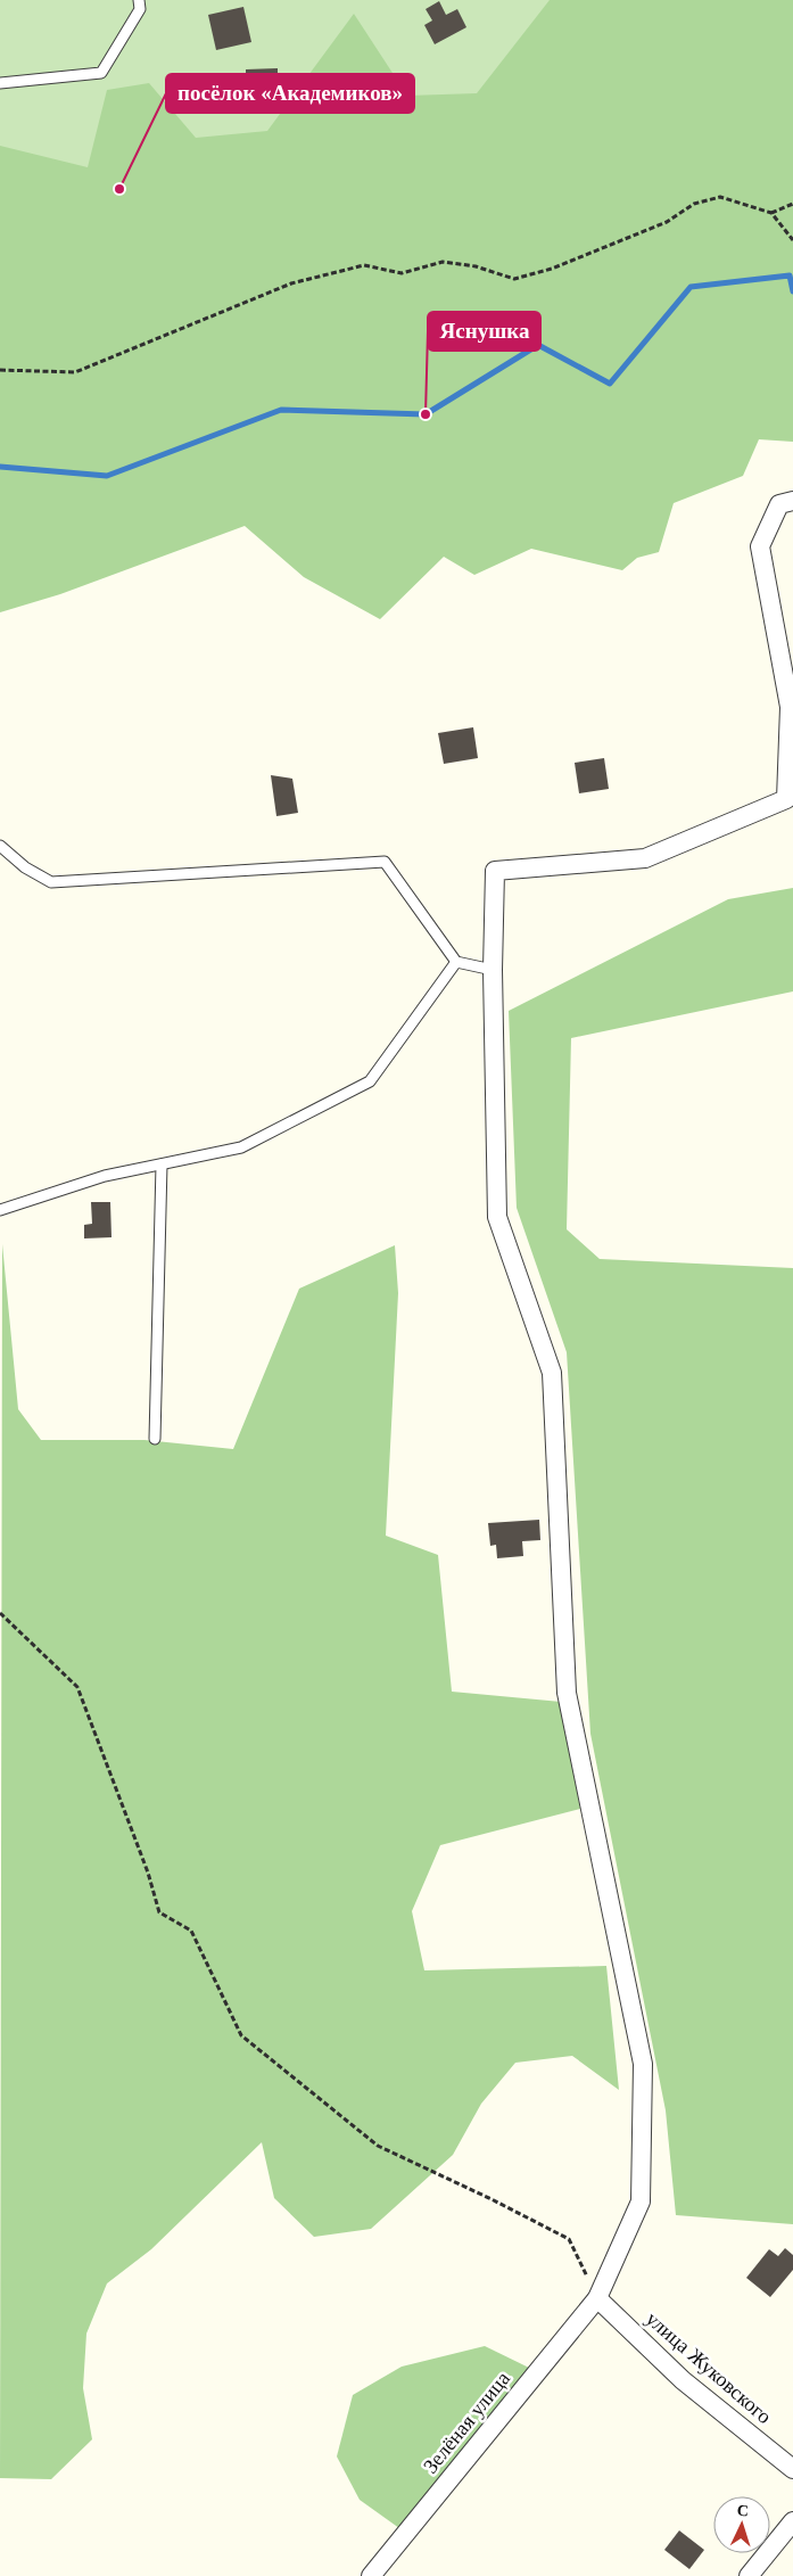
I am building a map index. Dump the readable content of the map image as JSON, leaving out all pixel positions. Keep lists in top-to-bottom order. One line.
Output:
{"streets":{"street":["улица Жуковского","Зелёная улица"]},"crossings":[["улица Жуковского","Зелёная улица"]],"places":["посёлок «Академиков»","Яснушка"],"north":"top"}
